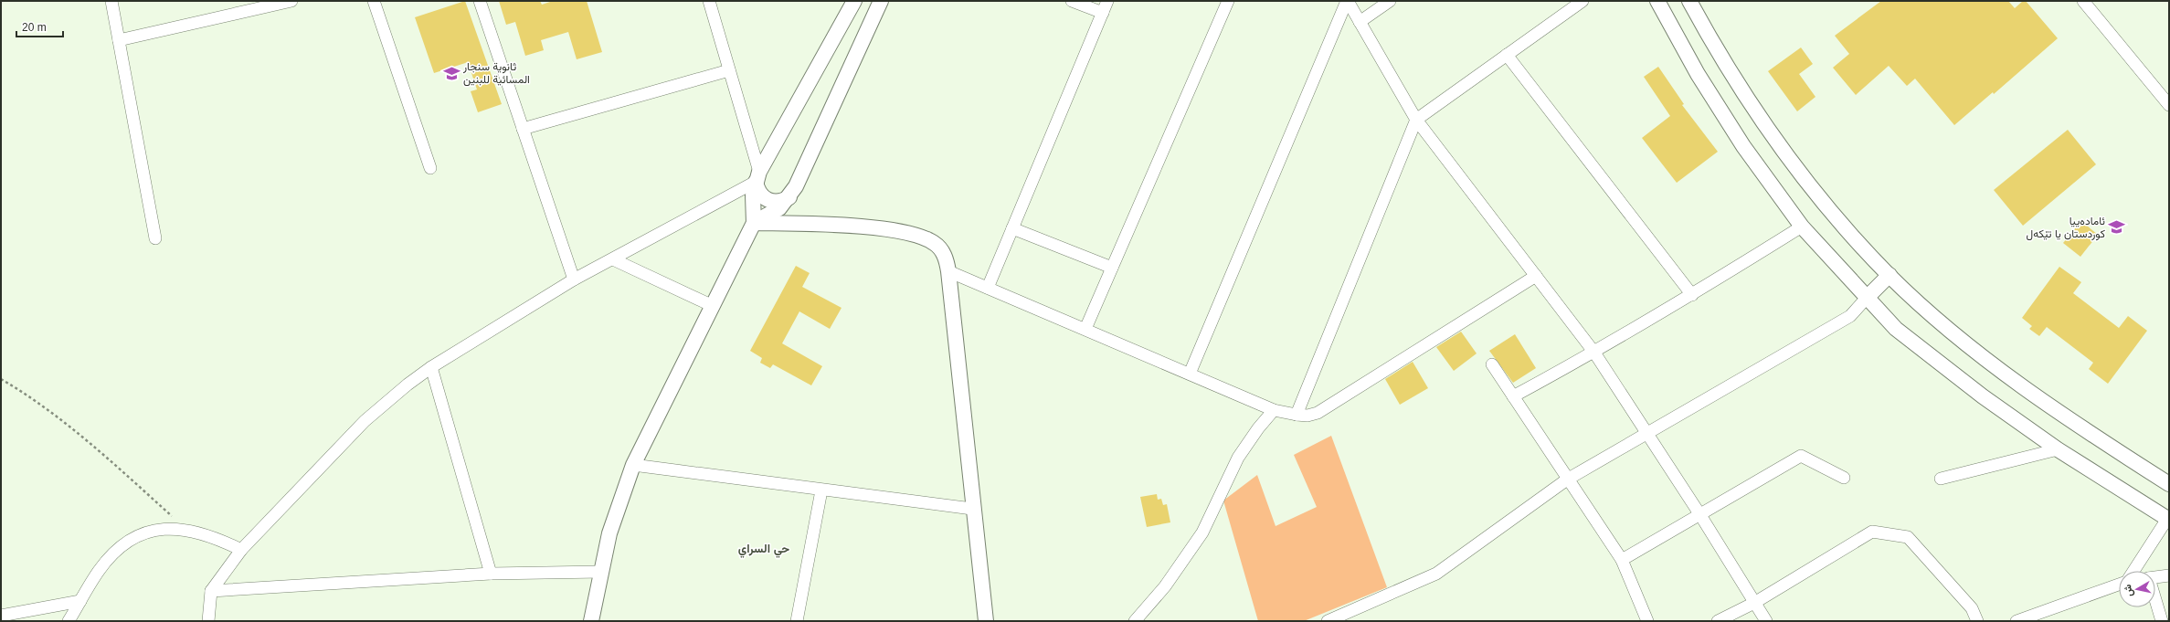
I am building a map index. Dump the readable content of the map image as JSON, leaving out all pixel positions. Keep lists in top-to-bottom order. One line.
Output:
{"districts":["حي السراي"],"places":{"school or university":["ثانوية سنجار المسائية للبنين","ئامادەییا کوردستان یا تێکەل"]},"scale_bar":"20 m","north":"left"}
